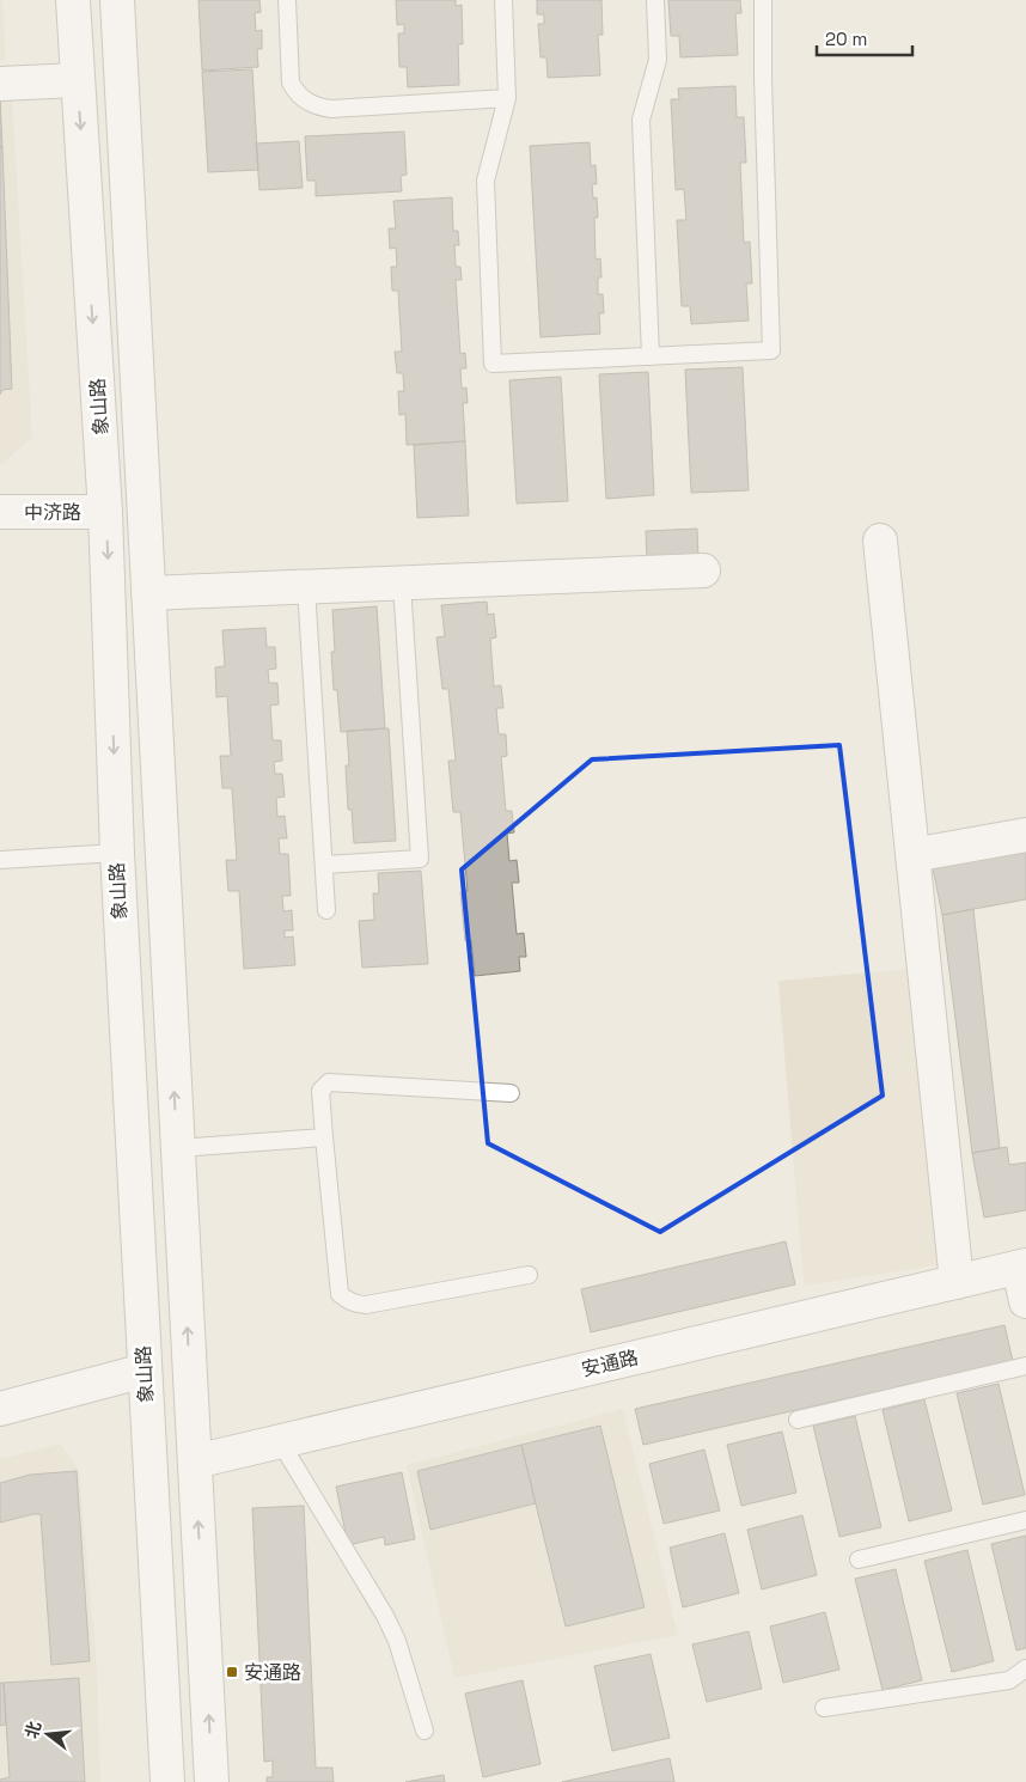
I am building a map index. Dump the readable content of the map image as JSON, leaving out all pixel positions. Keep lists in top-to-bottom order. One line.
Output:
{"streets":{"street":["象山路","中济路","安通路"]},"crossings":[["象山路","中济路"],["象山路","安通路"]],"places":{"transit":["安通路"]},"scale_bar":"20 m","north":"left"}
